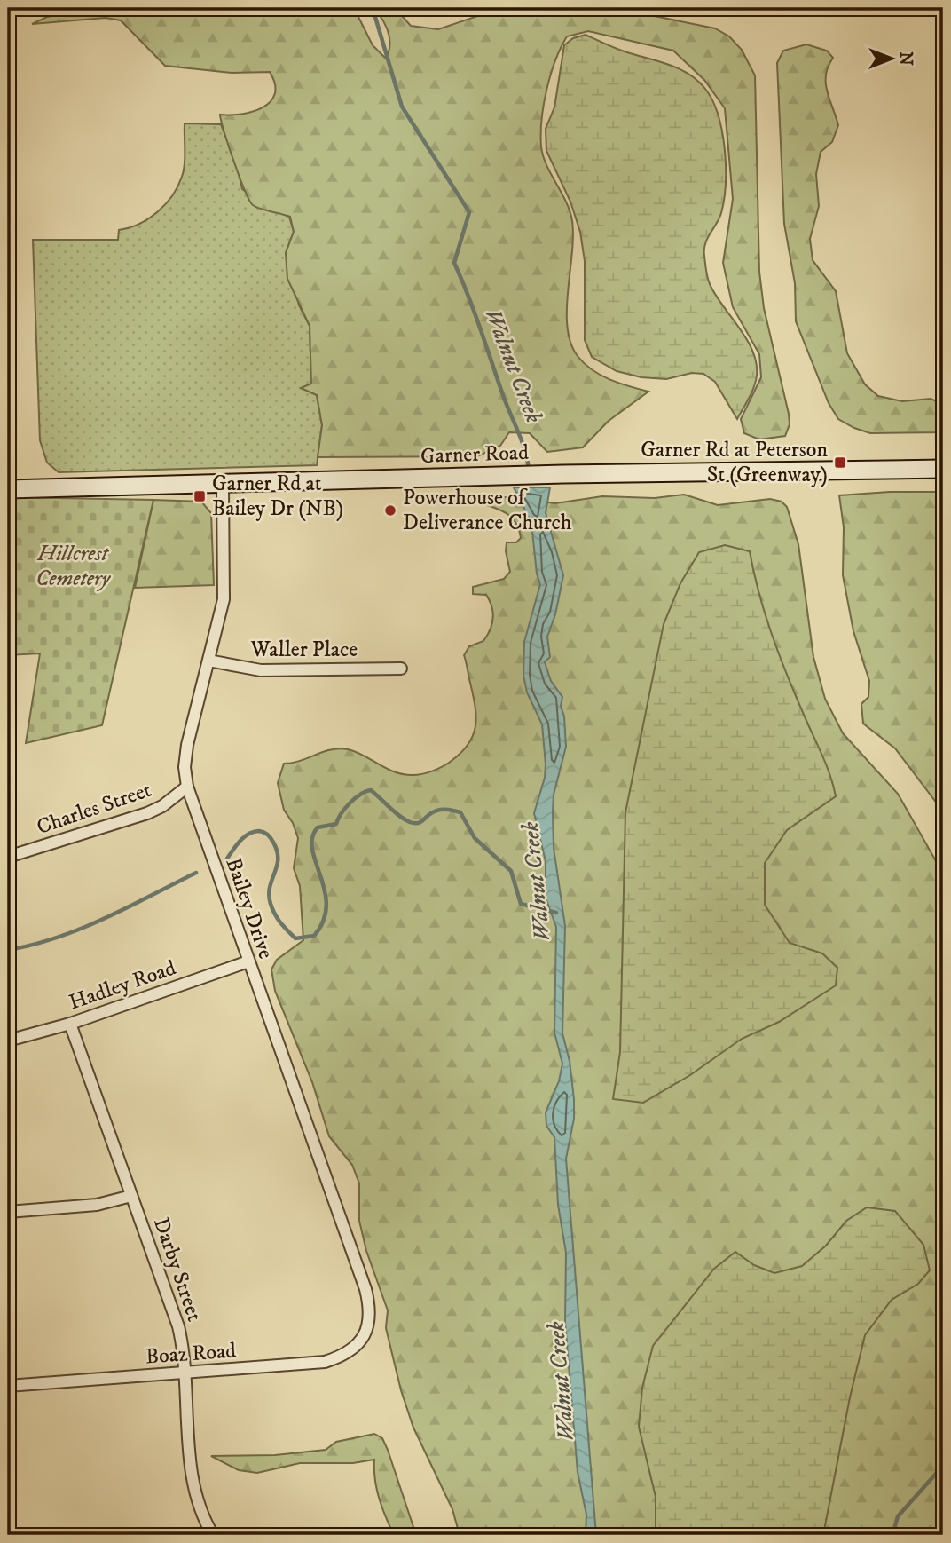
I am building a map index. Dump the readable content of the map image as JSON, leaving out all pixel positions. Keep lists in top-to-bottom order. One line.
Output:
{"streets":{"main road":["Garner Road"],"street":["Waller Place","Charles Street","Bailey Drive","Hadley Road","Darby Street","Boaz Road"]},"crossings":[["Garner Road","Bailey Drive"],["Waller Place","Bailey Drive"],["Charles Street","Bailey Drive"],["Bailey Drive","Hadley Road"],["Bailey Drive","Boaz Road"],["Hadley Road","Darby Street"],["Darby Street","Boaz Road"]],"water":["Walnut Creek"],"parks":["Hillcrest Cemetery"],"places":{"transit":["Garner Rd at Peterson St (Greenway)","Garner Rd at Bailey Dr (NB)"],"other":["Powerhouse of Deliverance Church"]},"north":"right"}
